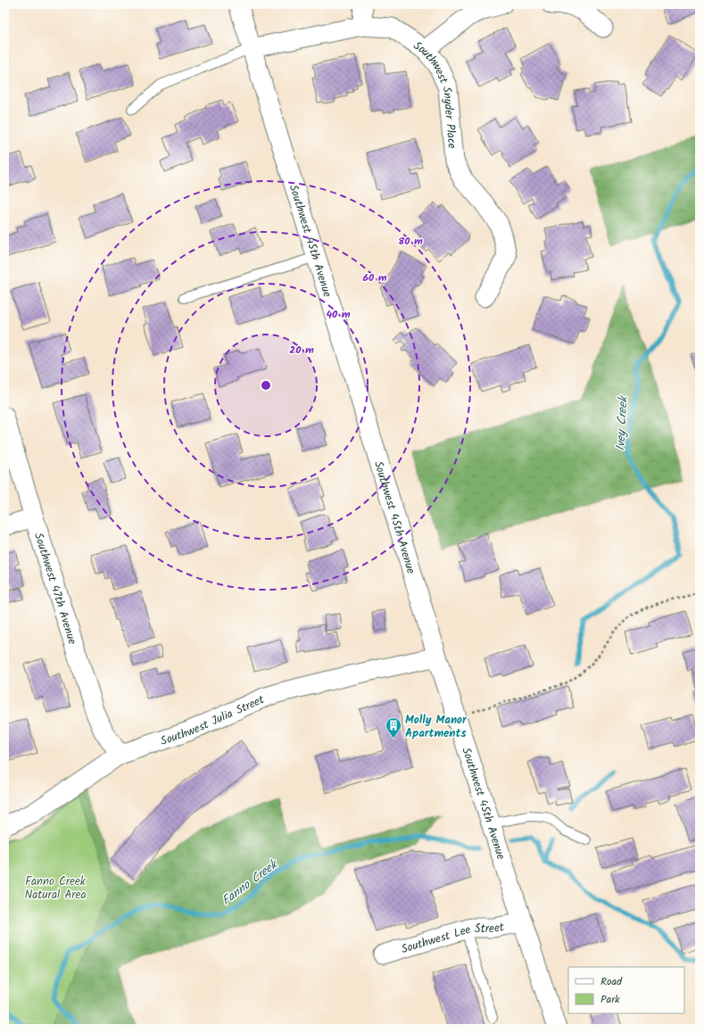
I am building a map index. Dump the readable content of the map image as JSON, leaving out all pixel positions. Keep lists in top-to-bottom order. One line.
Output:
{"streets":{"street":["Southwest Snyder Place","Southwest 45th Avenue","Southwest 47th Avenue","Southwest Julia Street","Southwest Lee Street"]},"crossings":[["Southwest Snyder Place","Southwest 45th Avenue"],["Southwest 45th Avenue","Southwest Julia Street"],["Southwest 45th Avenue","Southwest Lee Street"],["Southwest 47th Avenue","Southwest Julia Street"]],"water":["Ivey Creek","Fanno Creek"],"parks":["Fanno Creek Natural Area"],"places":{"building":["Molly Manor Apartments"]},"legend":["Road","Park"],"rings":["80 m","60 m","40 m","20 m"]}
